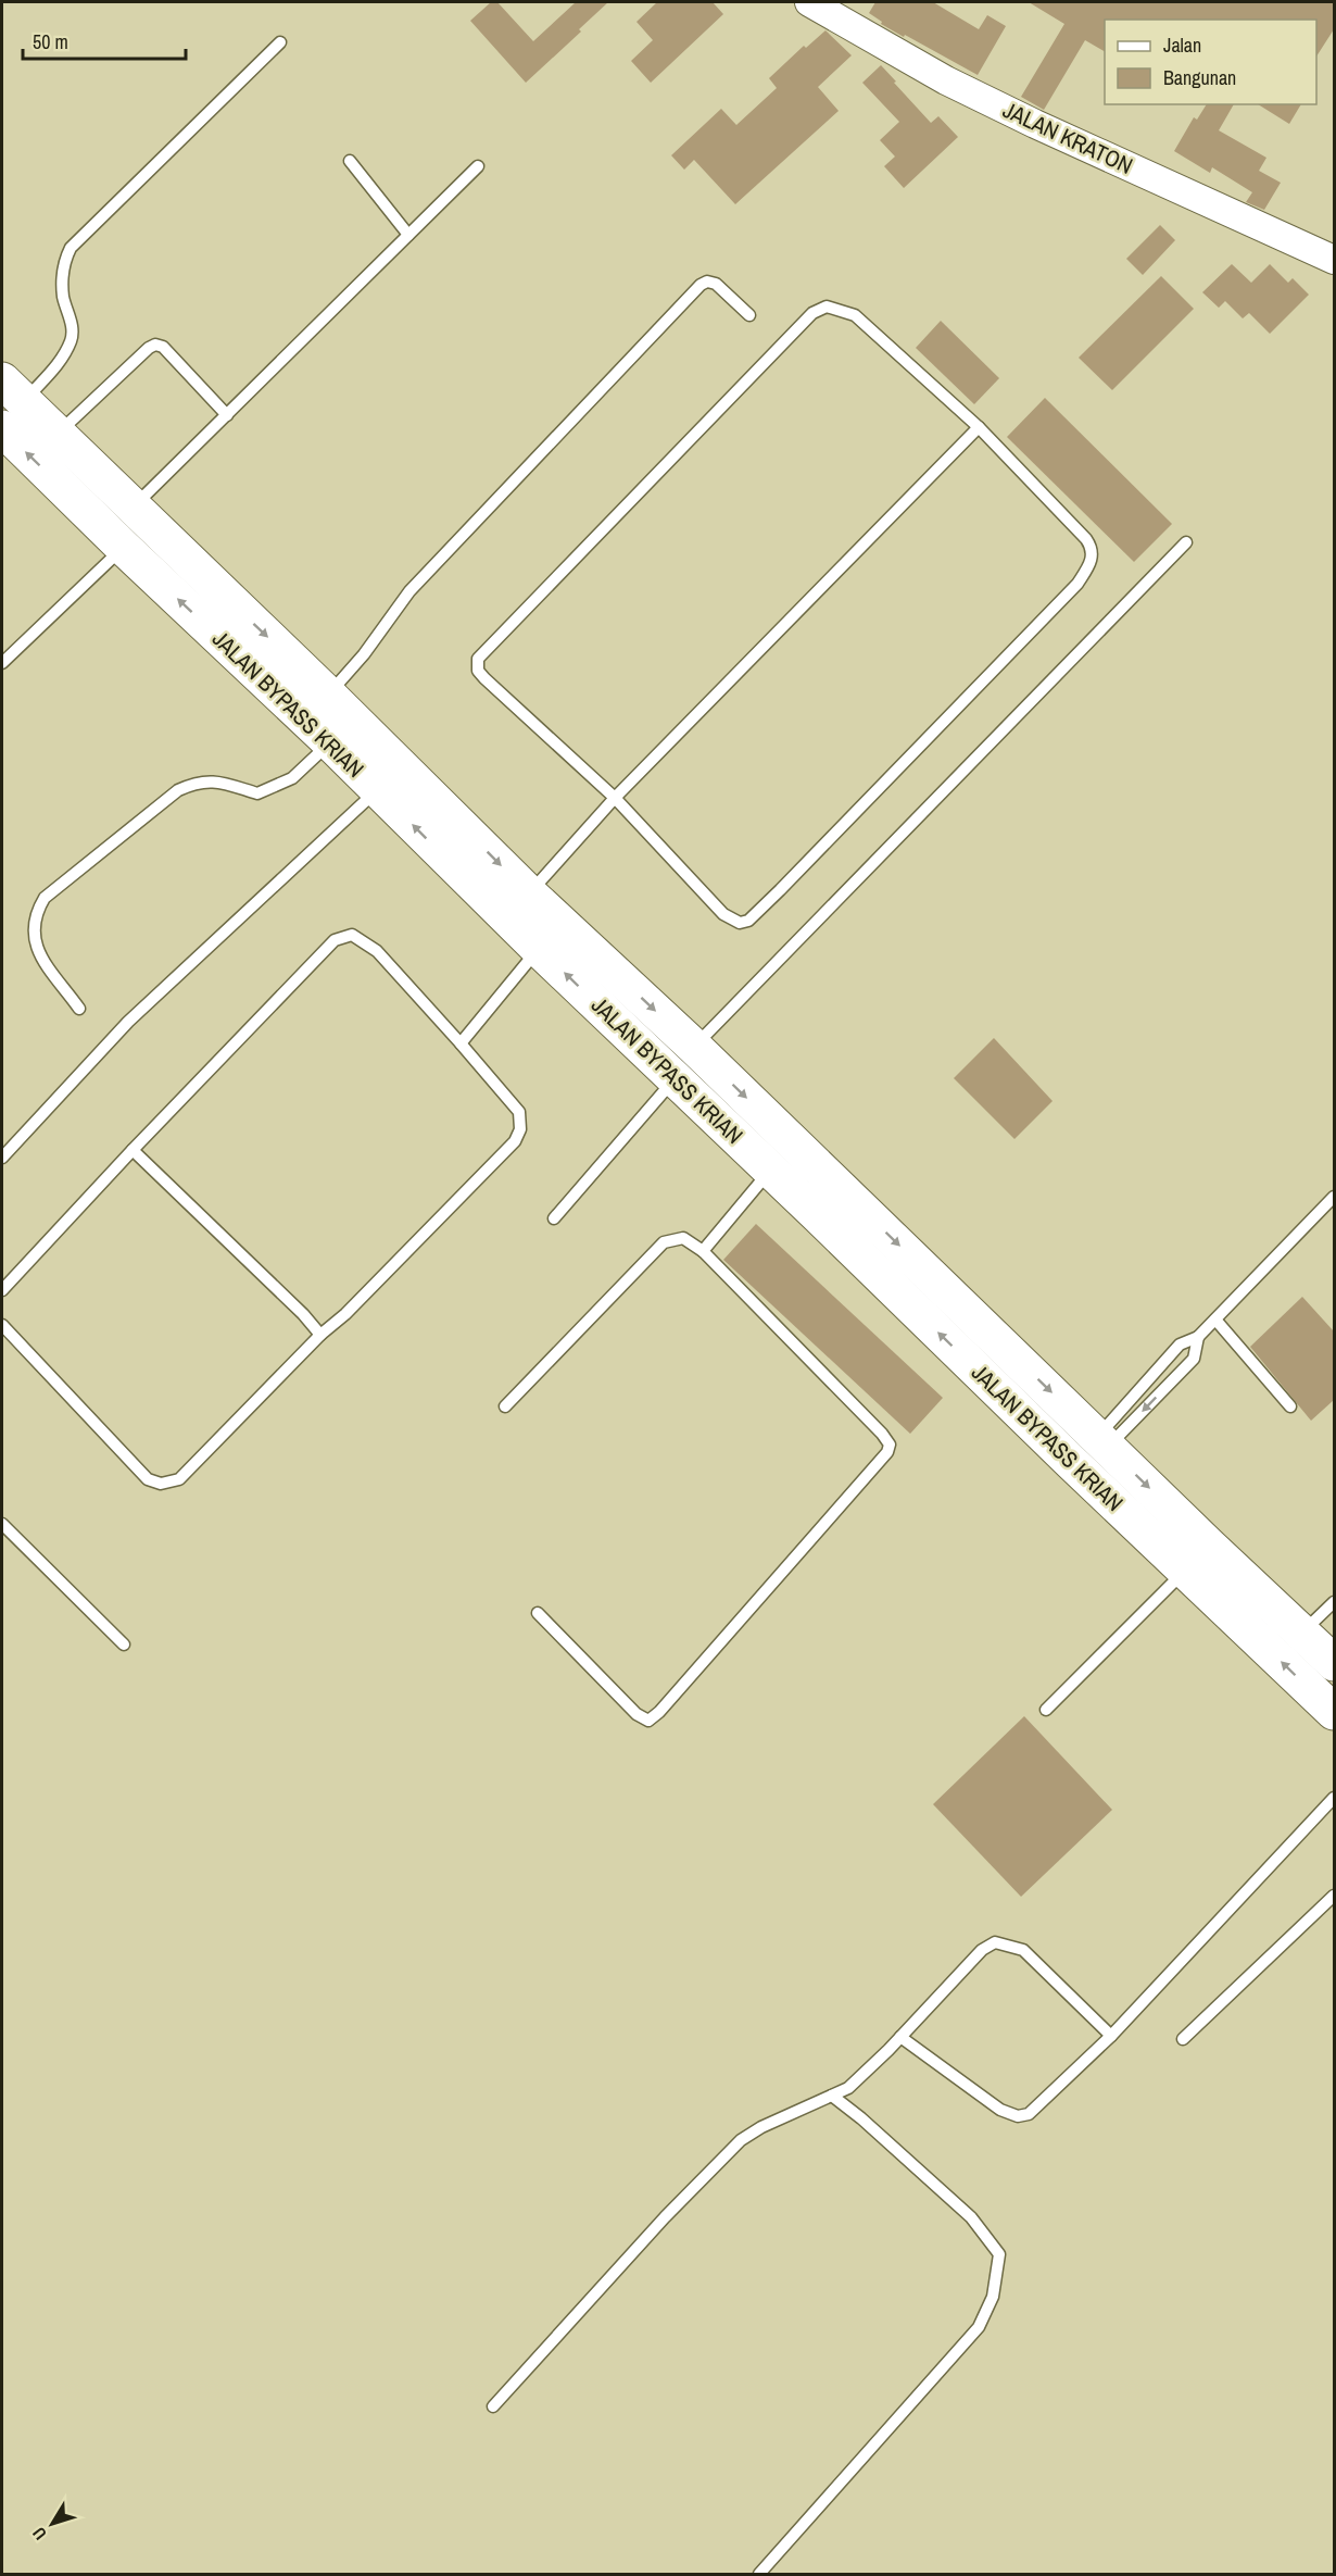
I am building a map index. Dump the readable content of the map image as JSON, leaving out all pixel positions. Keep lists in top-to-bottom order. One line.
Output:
{"streets":{"highway":["JALAN BYPASS KRIAN"],"street":["JALAN KRATON"]},"legend":["Jalan","Bangunan"],"scale_bar":"50 m","north":"bottom left"}
